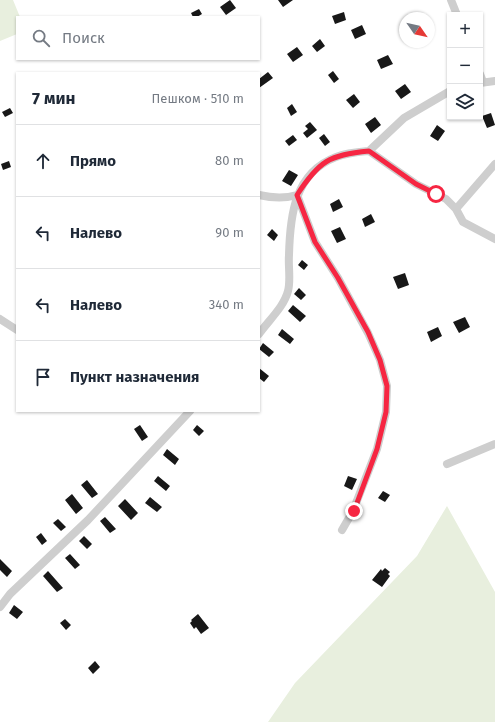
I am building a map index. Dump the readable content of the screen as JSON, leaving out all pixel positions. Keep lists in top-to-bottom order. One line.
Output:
{"north":"bottom right","page":{"map_buttons":["+","−"],"search":"Поиск","heading":["7 мин","Пешком · 510 m"],"list":[["Прямо","80 m"],["Налево","90 m"],["Налево","340 m"],"Пункт назначения"]}}
